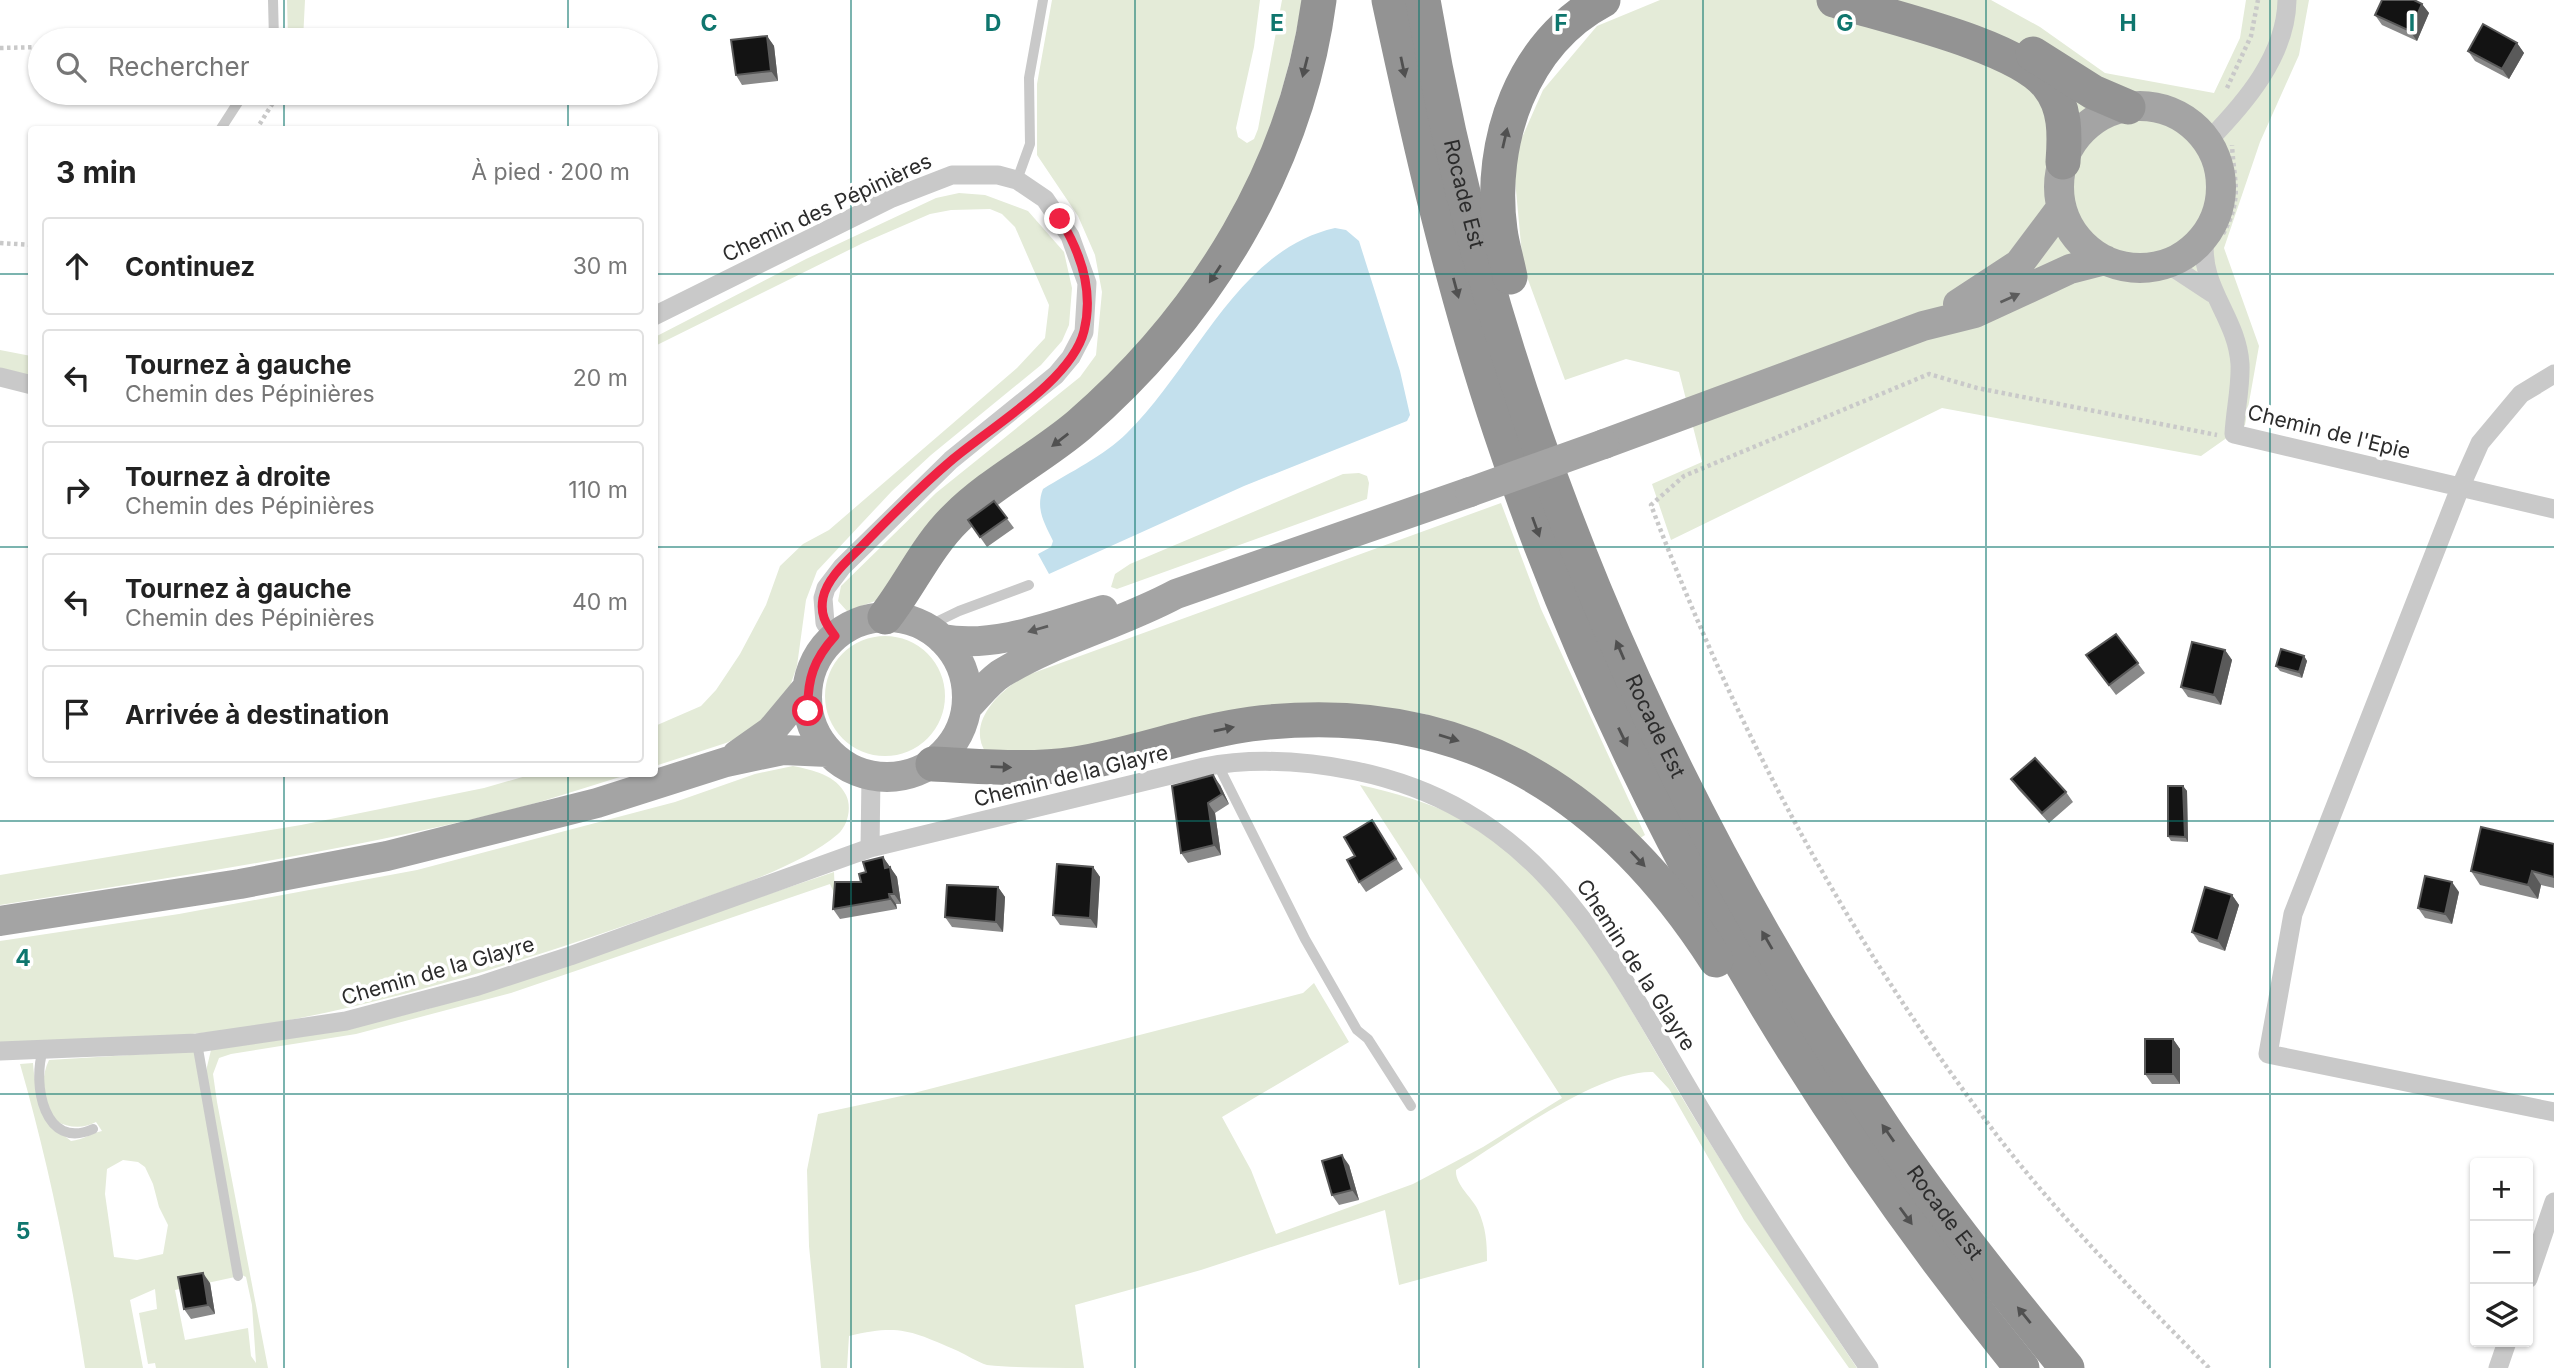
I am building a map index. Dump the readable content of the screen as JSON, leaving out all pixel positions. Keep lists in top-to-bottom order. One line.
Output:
{"streets":{"highway":["Rocade Est"],"street":["Chemin des Pépinières","Chemin de l'Epie","Chemin de la Glayre"]},"page":{"search":"Rechercher","heading":["3 min","À pied · 200 m"],"list":[["Continuez","30 m"],["Tournez à gauche","Chemin des Pépinières","20 m"],["Tournez à droite","Chemin des Pépinières","110 m"],["Tournez à gauche","Chemin des Pépinières","40 m"],"Arrivée à destination"],"map_buttons":["+","−"]},"grid":{"columns":["C","D","E","F","G","H","I"],"rows":["4","5"]}}
